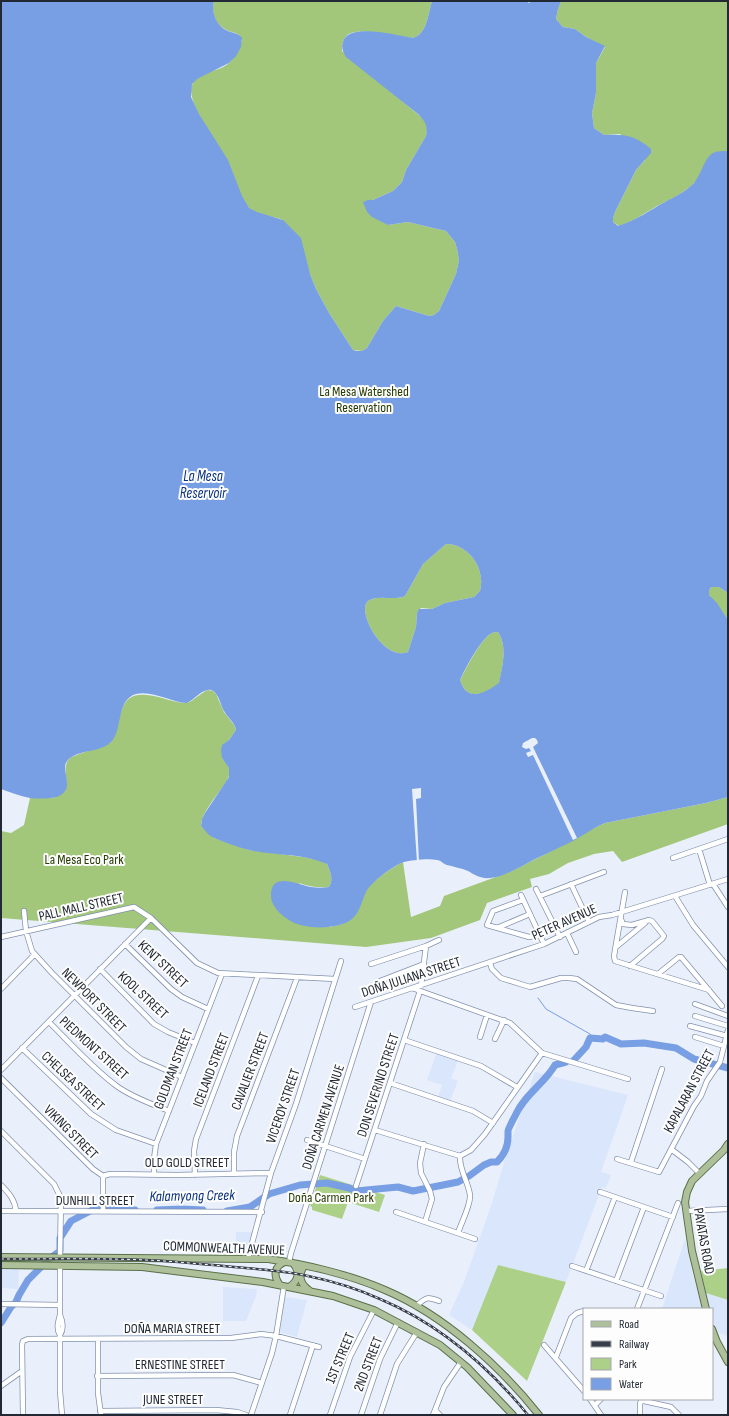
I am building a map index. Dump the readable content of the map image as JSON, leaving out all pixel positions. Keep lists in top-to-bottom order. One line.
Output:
{"streets":{"main road":["PAYATAS ROAD","COMMONWEALTH AVENUE"],"street":["PALL MALL STREET","PETER AVENUE","KENT STREET","DOÑA JULIANA STREET","KOOL STREET","NEWPORT STREET","PIEDMONT STREET","GOLDMAN STREET","ICELAND STREET","CAVALIER STREET","CHELSEA STREET","DON SEVERINO STREET","KAPALARAN STREET","VICEROY STREET","DOÑA CARMEN AVENUE","VIKING STREET","OLD GOLD STREET","DUNHILL STREET","DOÑA MARIA STREET","1ST STREET","ERNESTINE STREET","2ND STREET","JUNE STREET"]},"crossings":[["PALL MALL STREET","NEWPORT STREET"],["PALL MALL STREET","GOLDMAN STREET"],["PALL MALL STREET","ICELAND STREET"],["PALL MALL STREET","CAVALIER STREET"],["PALL MALL STREET","VICEROY STREET"],["PETER AVENUE","DOÑA JULIANA STREET"],["KENT STREET","GOLDMAN STREET"],["DOÑA JULIANA STREET","DOÑA CARMEN AVENUE"],["KOOL STREET","GOLDMAN STREET"],["NEWPORT STREET","GOLDMAN STREET"],["PIEDMONT STREET","GOLDMAN STREET"],["GOLDMAN STREET","CHELSEA STREET"],["GOLDMAN STREET","OLD GOLD STREET"],["ICELAND STREET","OLD GOLD STREET"],["CAVALIER STREET","OLD GOLD STREET"],["KAPALARAN STREET","PAYATAS ROAD"],["VICEROY STREET","OLD GOLD STREET"],["VICEROY STREET","DUNHILL STREET"],["VICEROY STREET","COMMONWEALTH AVENUE"],["DOÑA CARMEN AVENUE","COMMONWEALTH AVENUE"],["VIKING STREET","OLD GOLD STREET"],["VIKING STREET","DUNHILL STREET"],["COMMONWEALTH AVENUE","1ST STREET"],["COMMONWEALTH AVENUE","2ND STREET"]],"water":["La Mesa Reservoir","Kalamyong Creek"],"parks":["La Mesa Watershed Reservation","La Mesa Eco Park","Doña Carmen Park"],"legend":["Road","Railway","Park","Water"]}
